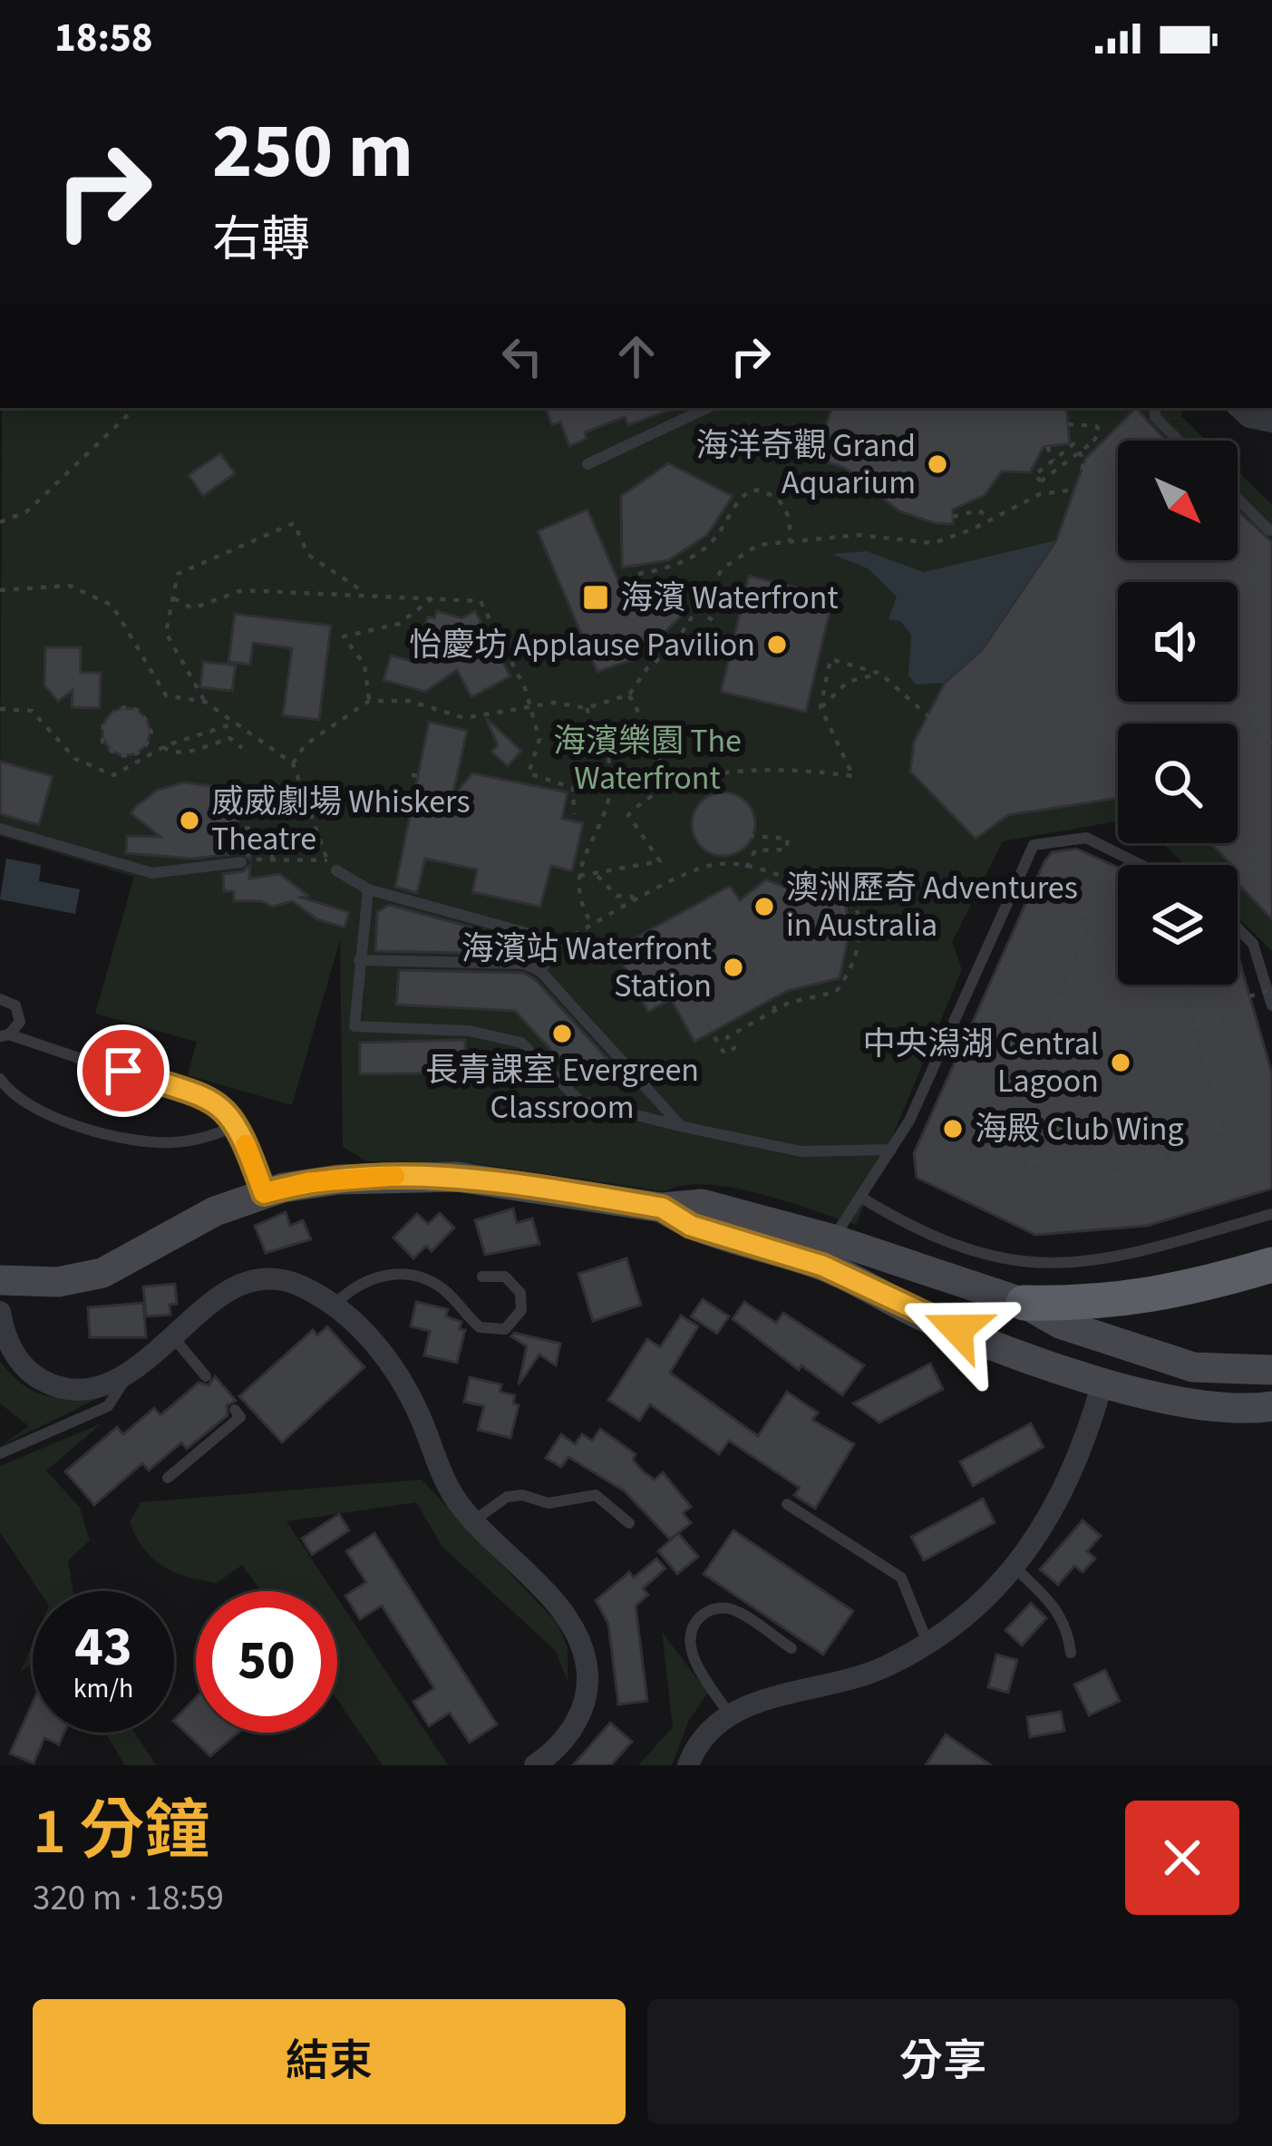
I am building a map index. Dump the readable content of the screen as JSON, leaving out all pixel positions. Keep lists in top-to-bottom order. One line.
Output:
{"parks":["海濱樂園 The Waterfront"],"places":{"other":["海洋奇觀 Grand Aquarium","怡慶坊 Applause Pavilion","威威劇場 Whiskers Theatre","澳洲歷奇 Adventures in Australia","海濱站 Waterfront Station","長青課室 Evergreen Classroom","中央潟湖 Central Lagoon","海殿 Club Wing"],"transit":["海濱 Waterfront"]},"north":"bottom right","page":{"status":"18:58","turn":["250 m","右轉"],"speed":"43 km/h","limit":"50","heading":["1 分鐘","320 m · 18:59"],"buttons":["結束","分享"]}}
